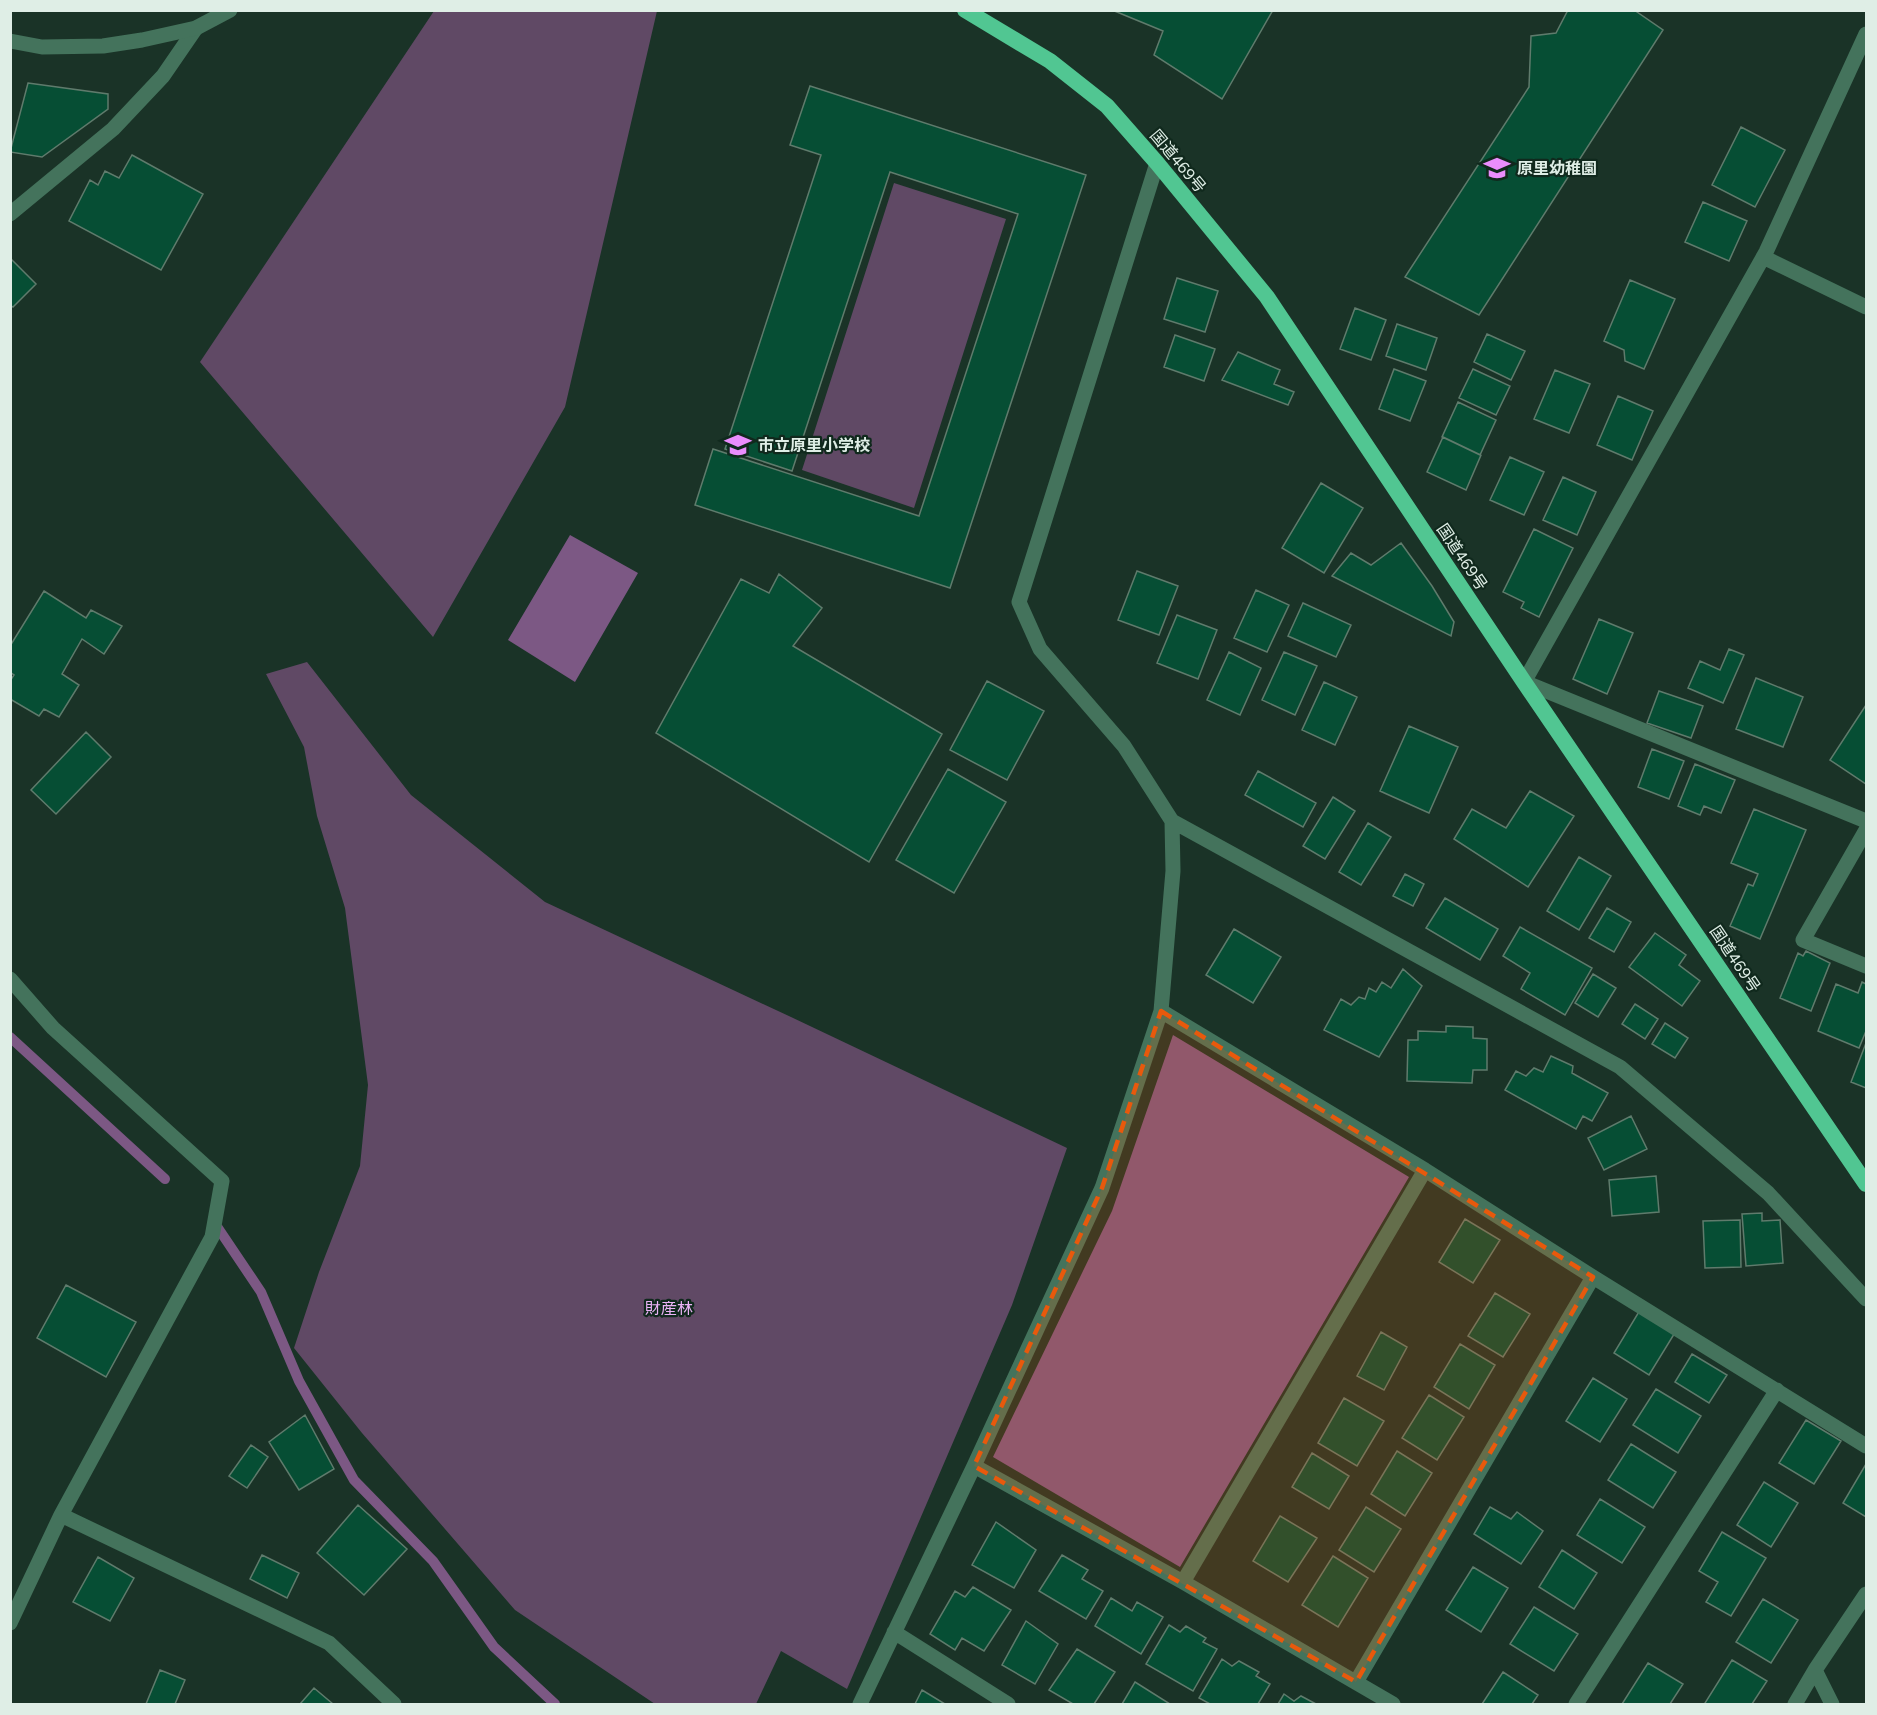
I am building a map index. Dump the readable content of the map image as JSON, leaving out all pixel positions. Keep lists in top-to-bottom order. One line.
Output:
{"streets":{"highway":["国道469号"]},"parks":["財産林"],"places":{"school or university":["原里幼稚園","市立原里小学校"]}}
